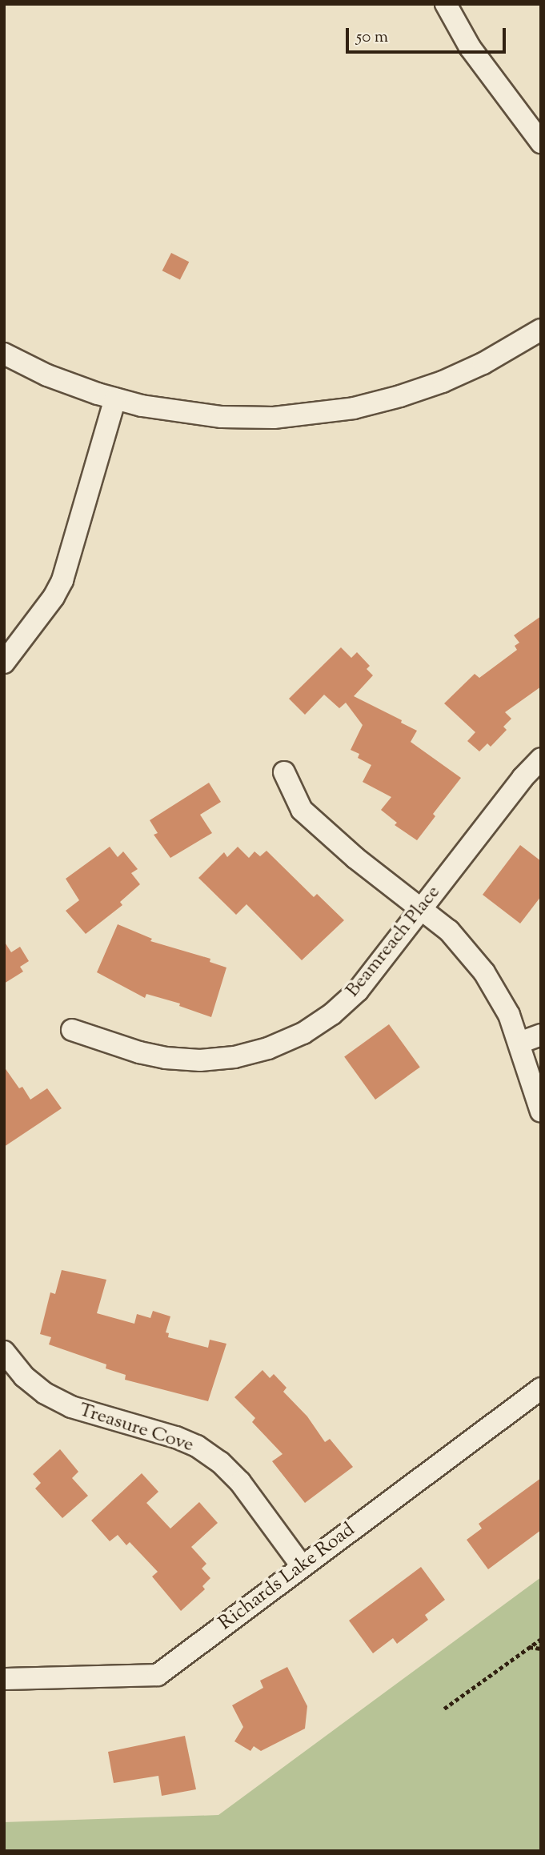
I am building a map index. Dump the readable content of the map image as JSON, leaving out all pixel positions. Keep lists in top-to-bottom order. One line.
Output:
{"streets":{"street":["Beamreach Place","Treasure Cove","Richards Lake Road"]},"crossings":[["Treasure Cove","Richards Lake Road"]],"scale_bar":"50 m"}
